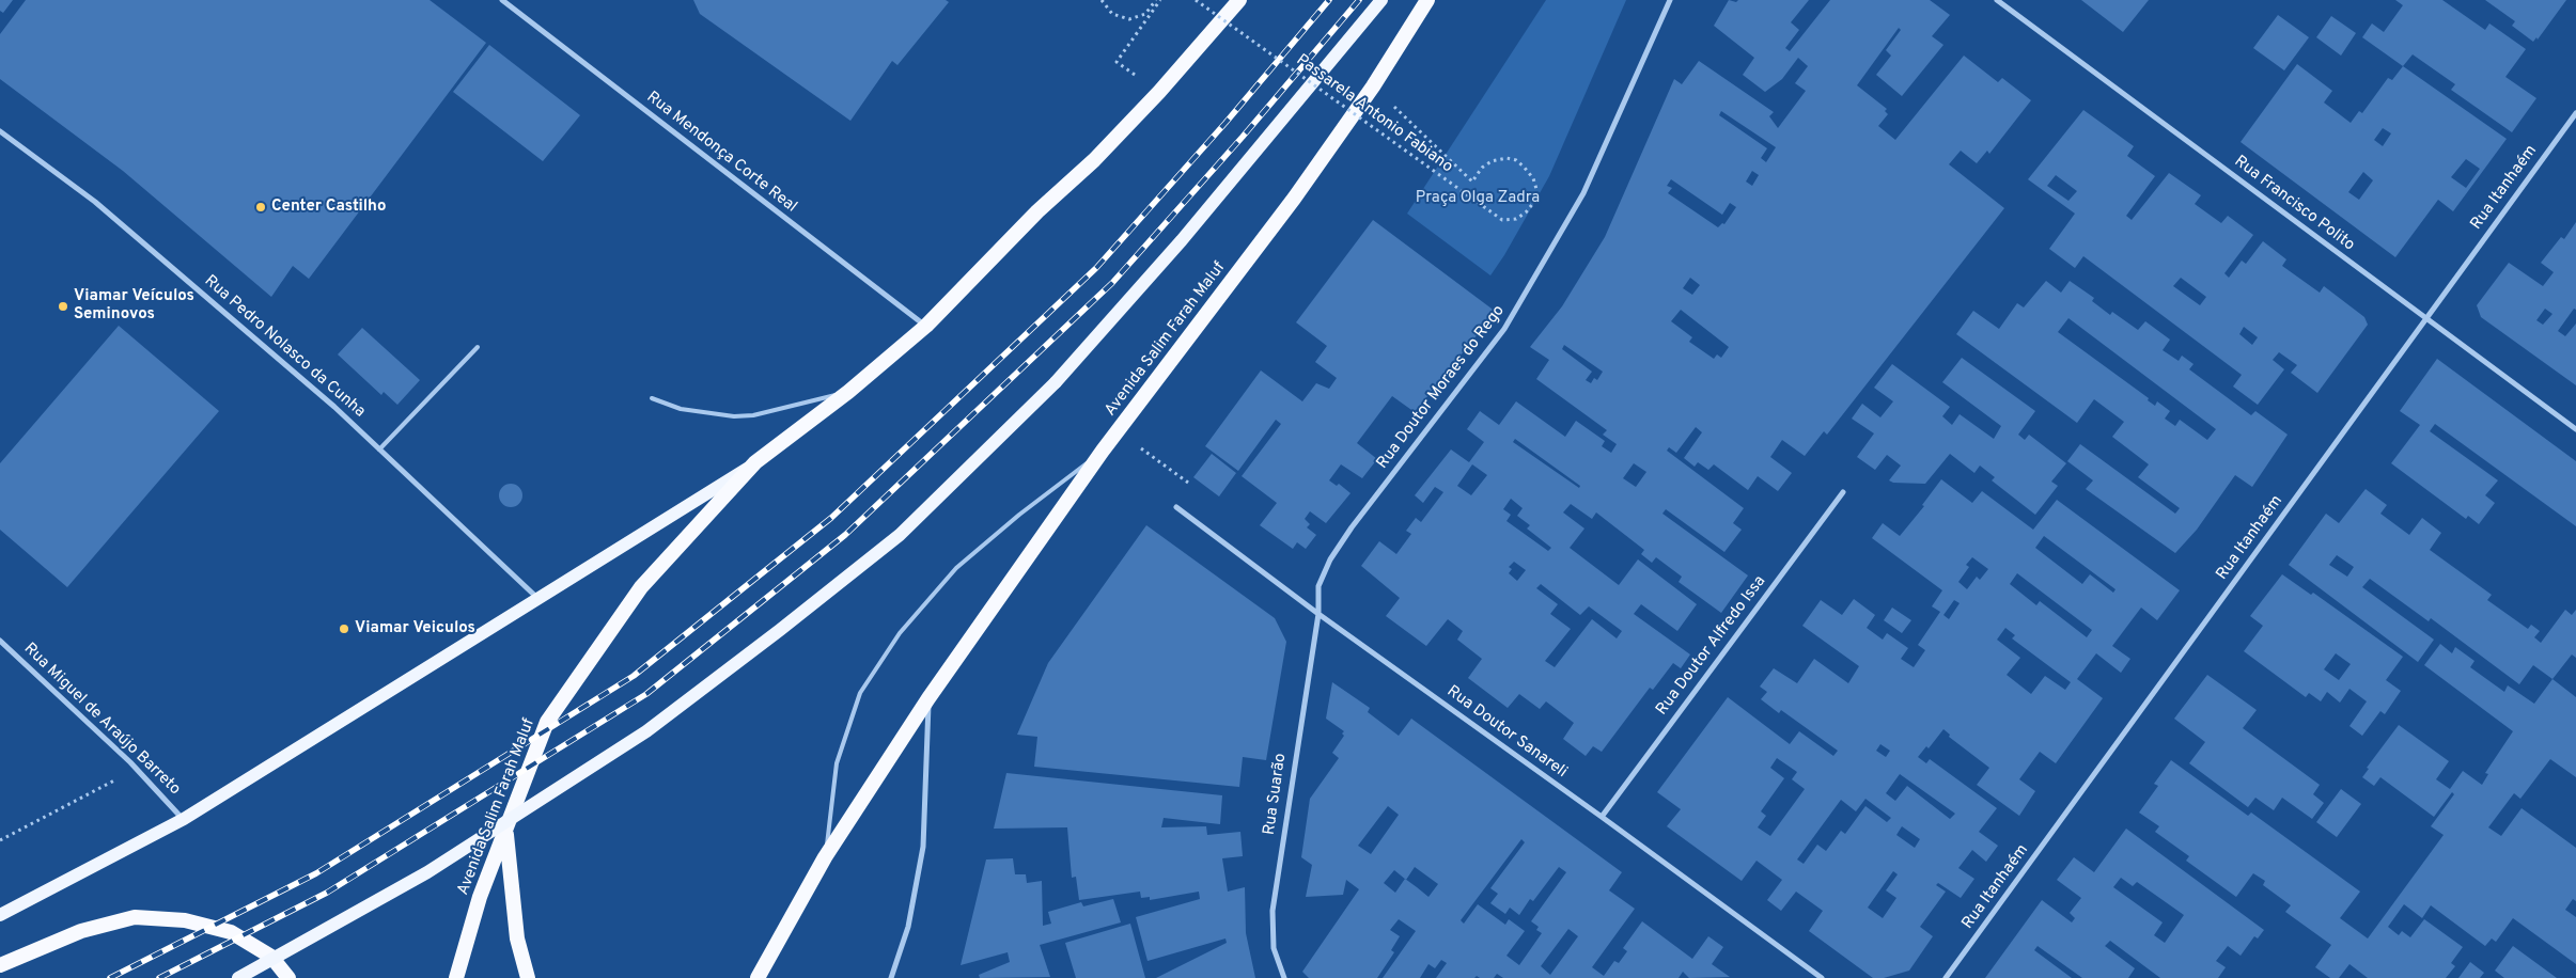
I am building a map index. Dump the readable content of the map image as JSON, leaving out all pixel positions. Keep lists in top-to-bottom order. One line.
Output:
{"streets":{"highway":["Avenida Salim Farah Maluf"],"street":["Rua Mendonça Corte Real","Rua Itanhaém","Rua Francisco Polito","Rua Pedro Nolasco da Cunha","Rua Doutor Moraes do Rego","Rua Doutor Alfredo Issa","Rua Miguel de Araújo Barreto","Rua Doutor Sanareli","Rua Suarão"],"path":["Passarela Antonio Fabiano"]},"crossings":[["Passarela Antonio Fabiano","Avenida Salim Farah Maluf"],["Rua Mendonça Corte Real","Avenida Salim Farah Maluf"],["Rua Itanhaém","Rua Francisco Polito"],["Rua Doutor Moraes do Rego","Rua Doutor Sanareli"],["Rua Doutor Moraes do Rego","Rua Suarão"],["Rua Doutor Alfredo Issa","Rua Doutor Sanareli"],["Rua Doutor Sanareli","Rua Suarão"]],"parks":["Praça Olga Zadra"],"places":["Center Castilho","Viamar Veículos Seminovos","Viamar Veiculos"]}
